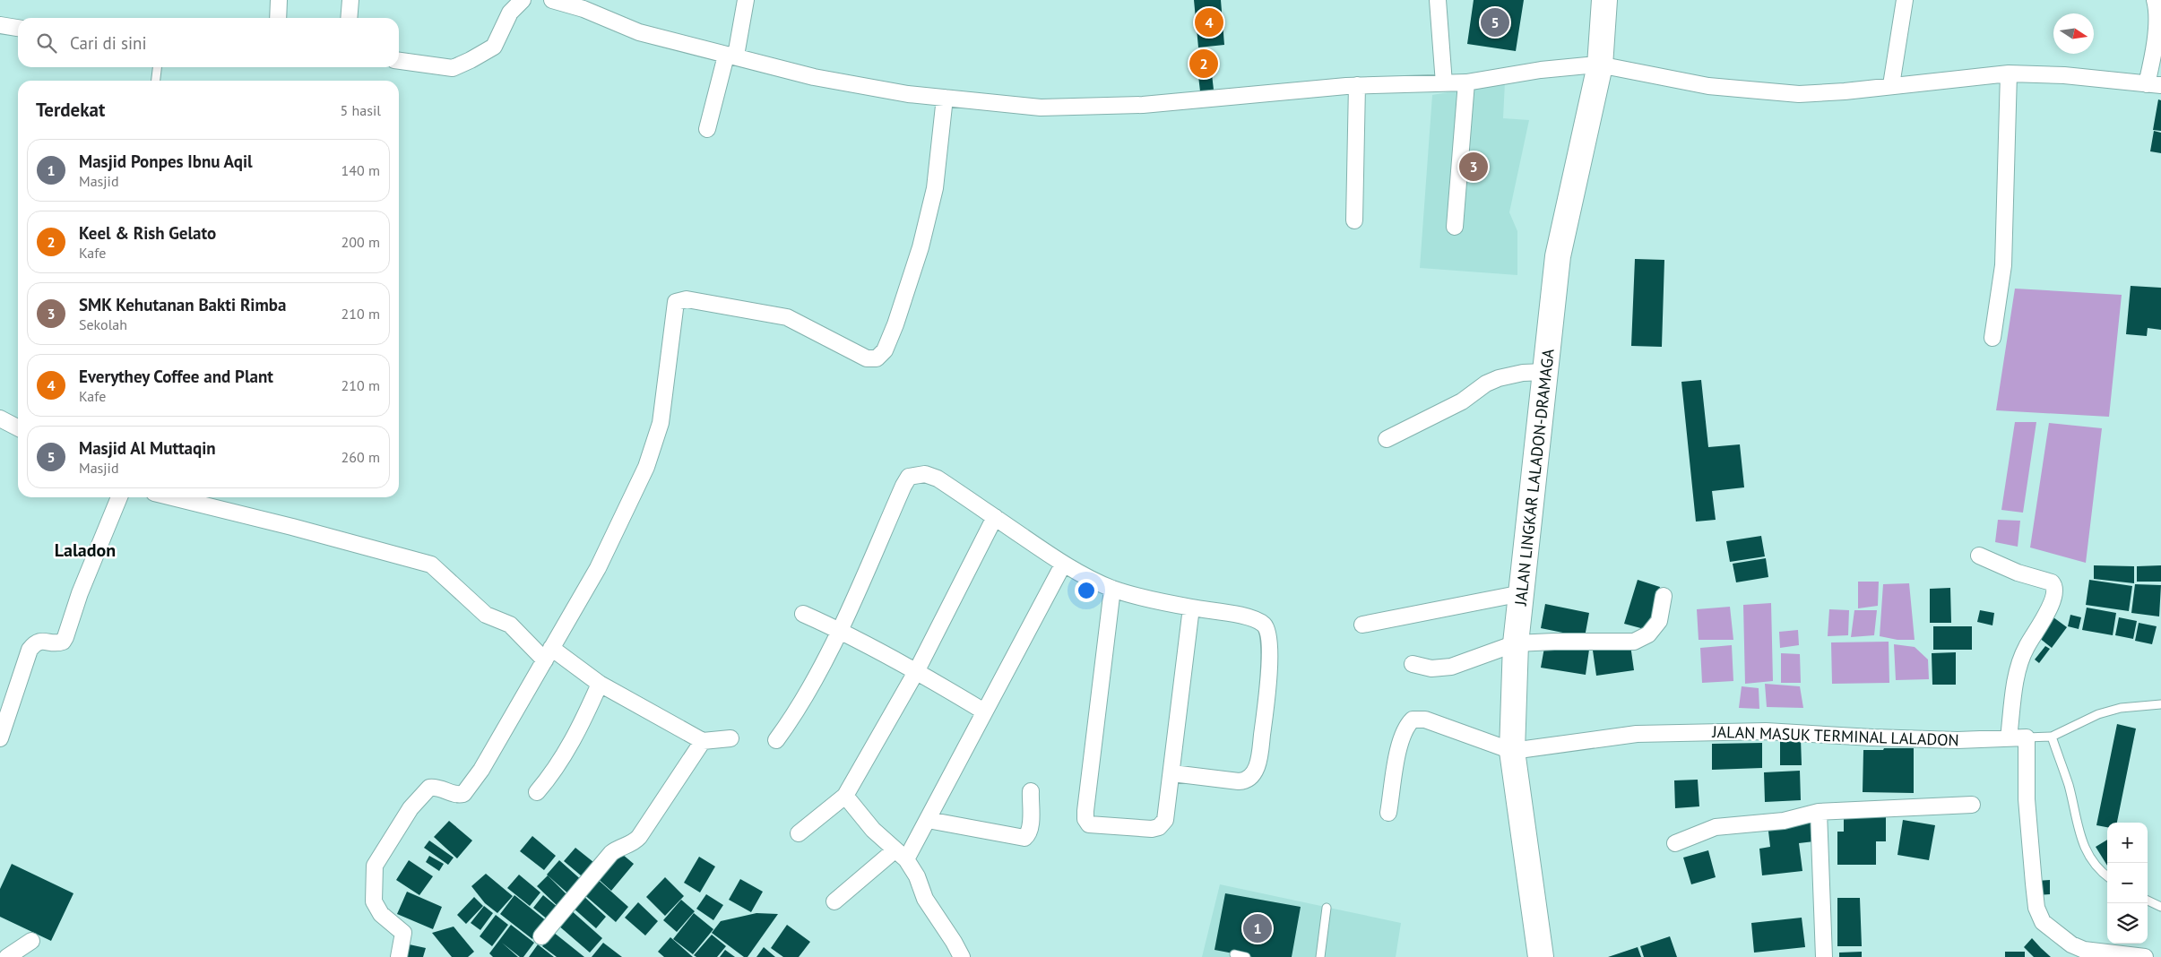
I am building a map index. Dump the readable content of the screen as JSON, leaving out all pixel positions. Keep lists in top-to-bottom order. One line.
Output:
{"streets":{"main road":["JALAN LINGKAR LALADON-DRAMAGA"],"street":["JALAN MASUK TERMINAL LALADON"]},"crossings":[["JALAN LINGKAR LALADON-DRAMAGA","JALAN MASUK TERMINAL LALADON"]],"districts":["Laladon"],"north":"right","page":{"pins":["4","5","2","3","1"],"search":"Cari di sini","heading":["Terdekat","5 hasil"],"list":[{"mark":"1","name":"Masjid Ponpes Ibnu Aqil","note":"Masjid","value":"140 m"},{"mark":"2","name":"Keel & Rish Gelato","note":"Kafe","value":"200 m"},{"mark":"3","name":"SMK Kehutanan Bakti Rimba","note":"Sekolah","value":"210 m"},{"mark":"4","name":"Everythey Coffee and Plant","note":"Kafe","value":"210 m"},{"mark":"5","name":"Masjid Al Muttaqin","note":"Masjid","value":"260 m"}],"map_buttons":["+","−"]}}
